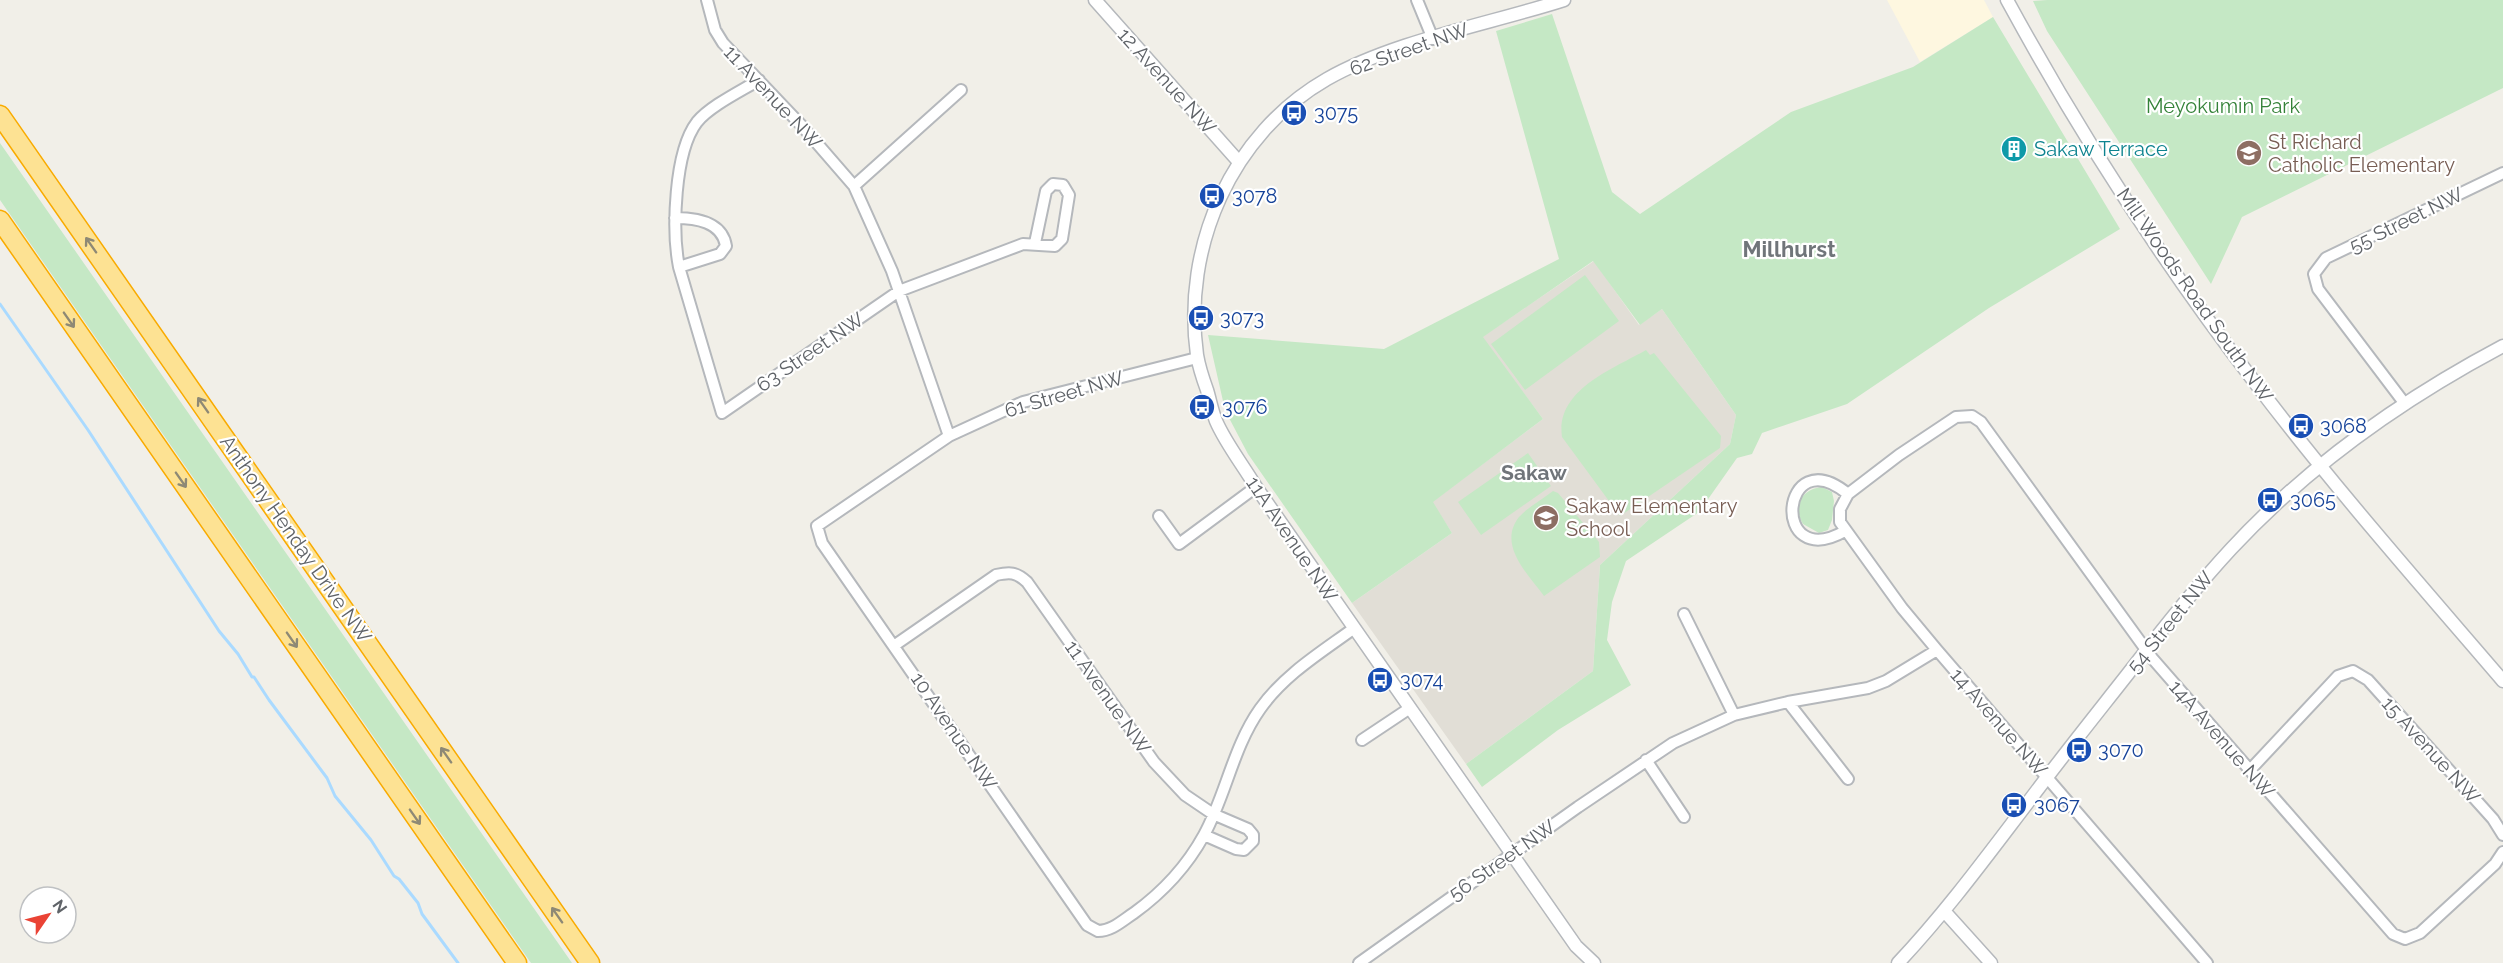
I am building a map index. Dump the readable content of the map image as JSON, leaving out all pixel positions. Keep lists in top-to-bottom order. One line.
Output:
{"streets":{"highway":["Anthony Henday Drive NW"],"street":["62 Street NW","12 Avenue NW","11 Avenue NW","55 Street NW","Mill Woods Road South NW","63 Street NW","61 Street NW","11A Avenue NW","54 Street NW","14 Avenue NW","10 Avenue NW","14A Avenue NW","15 Avenue NW","56 Street NW"]},"crossings":[["62 Street NW","12 Avenue NW"],["62 Street NW","61 Street NW"],["62 Street NW","11A Avenue NW"],["11 Avenue NW","63 Street NW"],["11 Avenue NW","61 Street NW"],["11 Avenue NW","10 Avenue NW"],["55 Street NW","54 Street NW"],["Mill Woods Road South NW","54 Street NW"],["61 Street NW","11A Avenue NW"],["61 Street NW","10 Avenue NW"],["11A Avenue NW","56 Street NW"],["54 Street NW","14 Avenue NW"],["54 Street NW","14A Avenue NW"],["14 Avenue NW","14A Avenue NW"],["14 Avenue NW","56 Street NW"],["14A Avenue NW","15 Avenue NW"]],"districts":["Millhurst","Sakaw"],"parks":["Meyokumin Park"],"places":{"bus stop":["3075","3078","3073","3076","3068","3065","3074","3070","3067"],"building":["Sakaw Terrace"],"school or university":["St Richard Catholic Elementary","Sakaw Elementary School"]},"north":"top right"}
